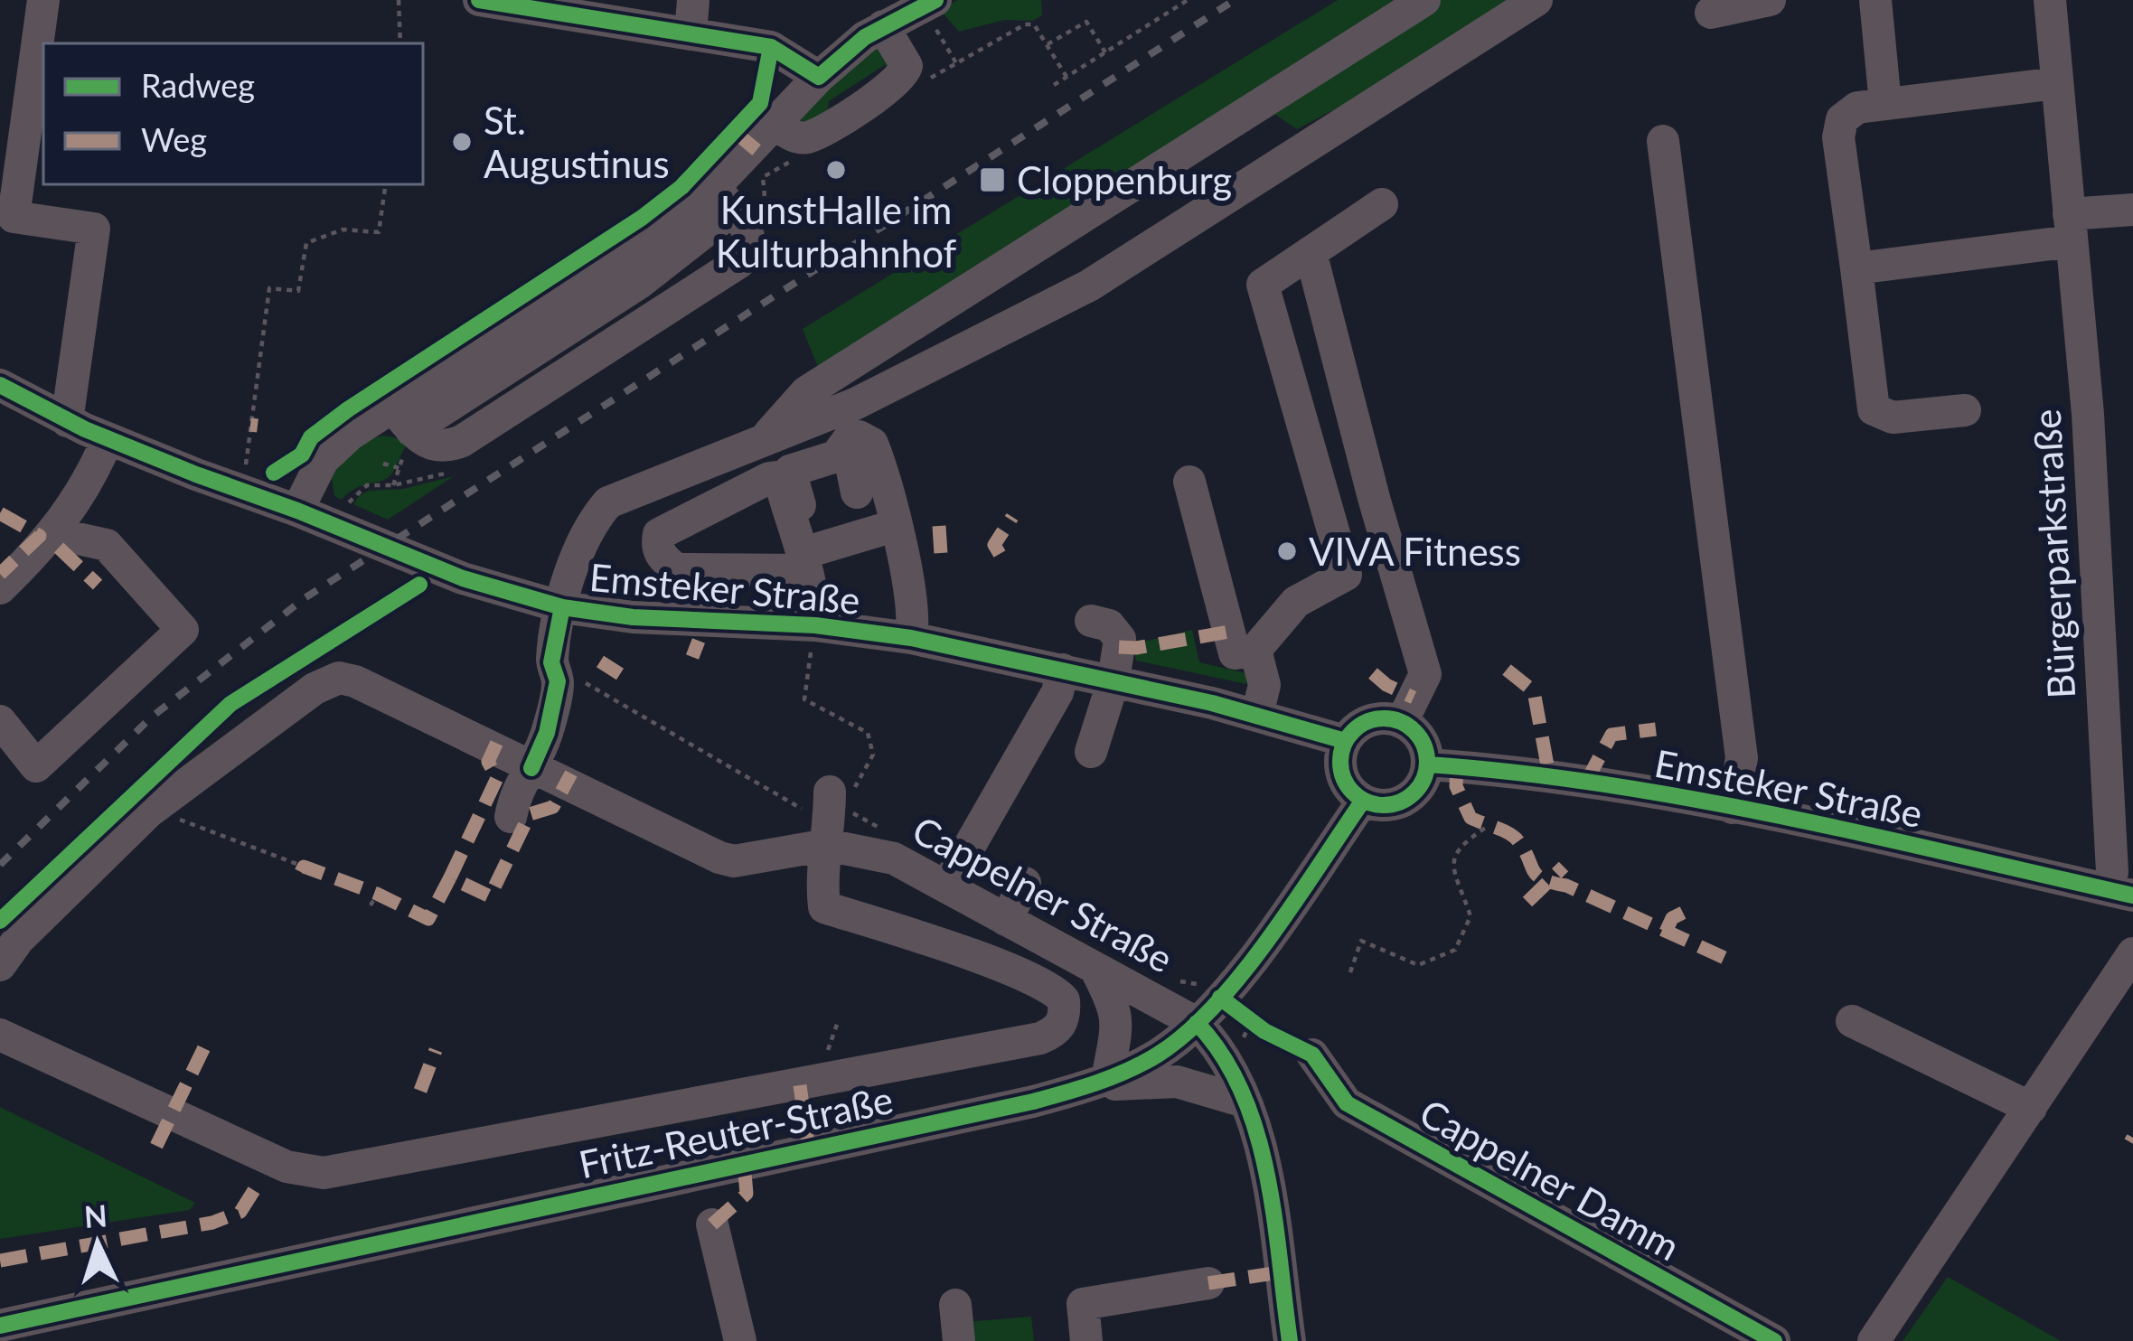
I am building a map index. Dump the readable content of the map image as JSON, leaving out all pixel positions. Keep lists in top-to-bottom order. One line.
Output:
{"streets":{"street":["Bürgerparkstraße","Emsteker Straße","Cappelner Straße","Fritz-Reuter-Straße","Cappelner Damm"]},"crossings":[["Bürgerparkstraße","Emsteker Straße"],["Emsteker Straße","Fritz-Reuter-Straße"],["Cappelner Straße","Fritz-Reuter-Straße"]],"places":{"other":["St. Augustinus","KunstHalle im Kulturbahnhof","VIVA Fitness"],"transit":["Cloppenburg"]},"legend":["Radweg","Weg"],"north":"top"}
